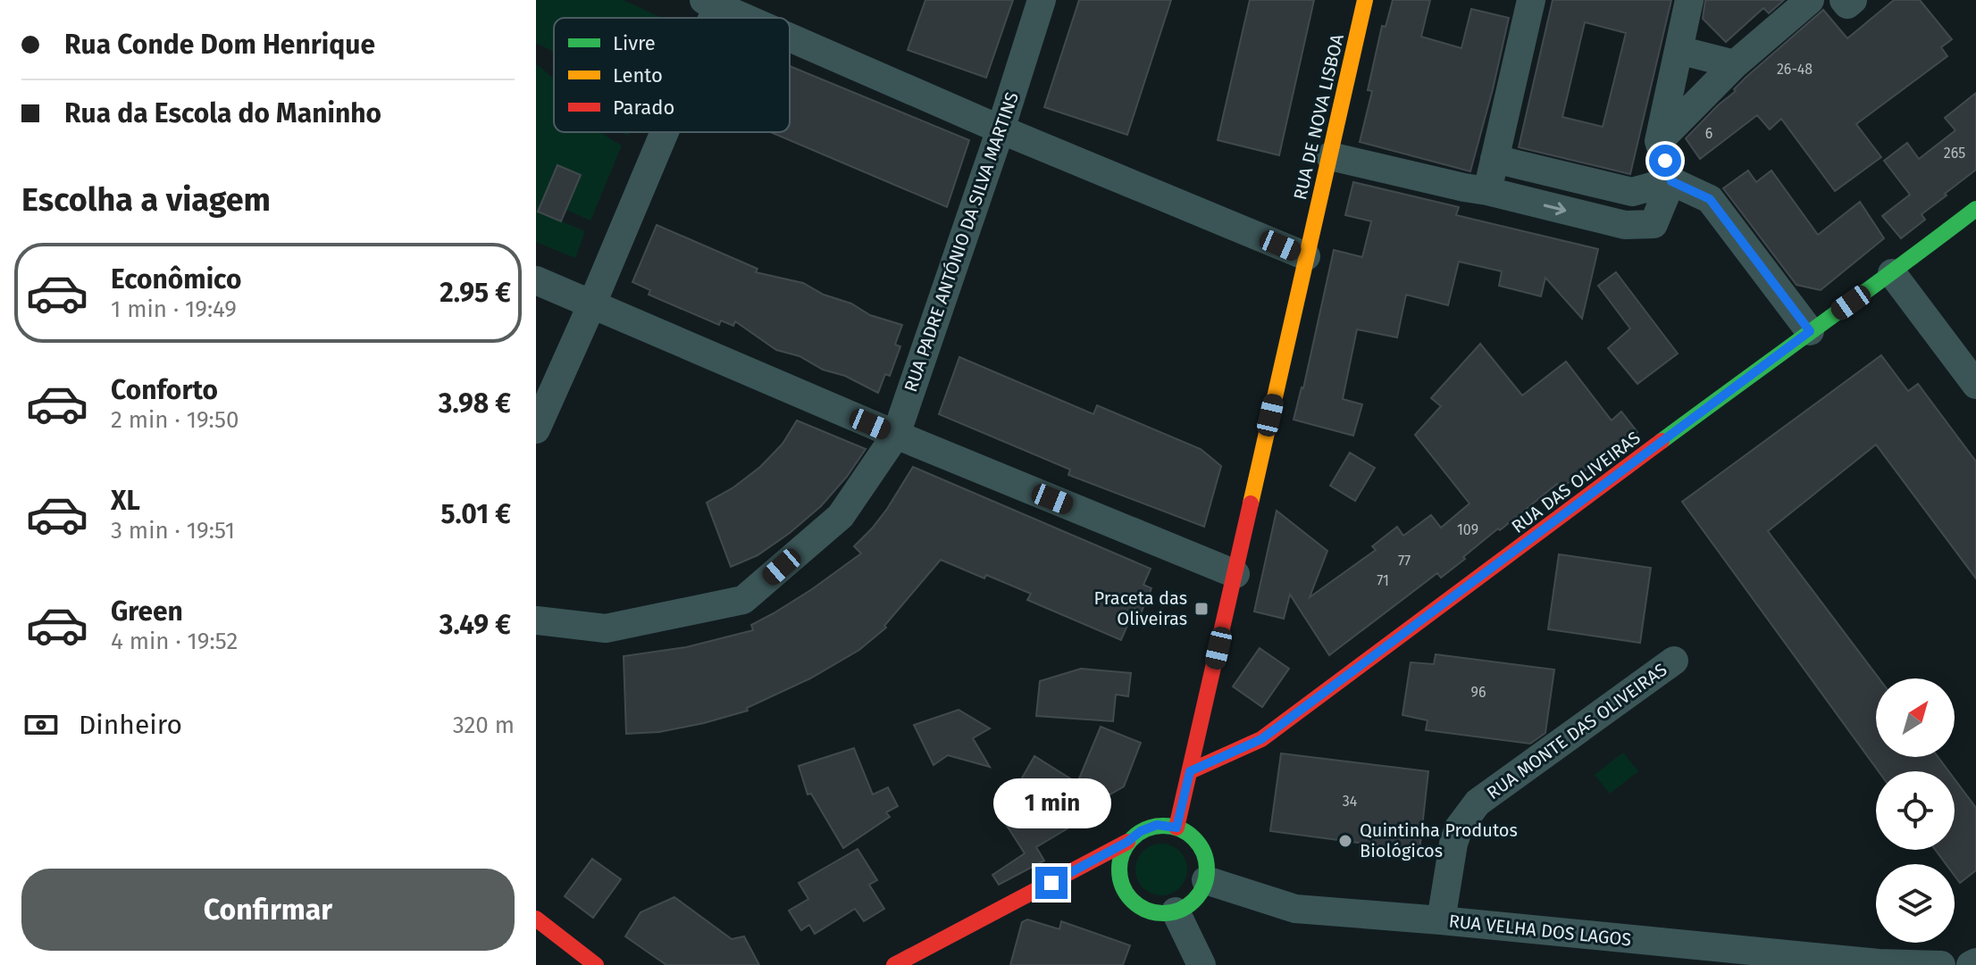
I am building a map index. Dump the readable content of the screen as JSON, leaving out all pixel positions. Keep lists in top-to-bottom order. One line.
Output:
{"streets":{"street":["RUA DE NOVA LISBOA","RUA PADRE ANTÓNIO DA SILVA MARTINS","RUA DAS OLIVEIRAS","RUA MONTE DAS OLIVEIRAS","RUA VELHA DOS LAGOS"]},"crossings":[["RUA DE NOVA LISBOA","RUA DAS OLIVEIRAS"],["RUA DE NOVA LISBOA","RUA VELHA DOS LAGOS"],["RUA MONTE DAS OLIVEIRAS","RUA VELHA DOS LAGOS"]],"places":{"transit":["Praceta das Oliveiras"],"other":["Quintinha Produtos Biológicos"]},"house_numbers":["26-48","6","265","109","77","71","96","34"],"legend":["Livre","Lento","Parado"],"north":"top right","page":{"banner":["Rua Conde Dom Henrique","Rua da Escola do Maninho"],"heading":"Escolha a viagem","list":[{"name":"Econômico","note":"1 min · 19:49","value":"2.95 €"},{"name":"Conforto","note":"2 min · 19:50","value":"3.98 €"},{"name":"XL","note":"3 min · 19:51","value":"5.01 €"},{"name":"Green","note":"4 min · 19:52","value":"3.49 €"}],"pay":["Dinheiro","320 m"],"bubble":"1 min","buttons":"Confirmar"}}
